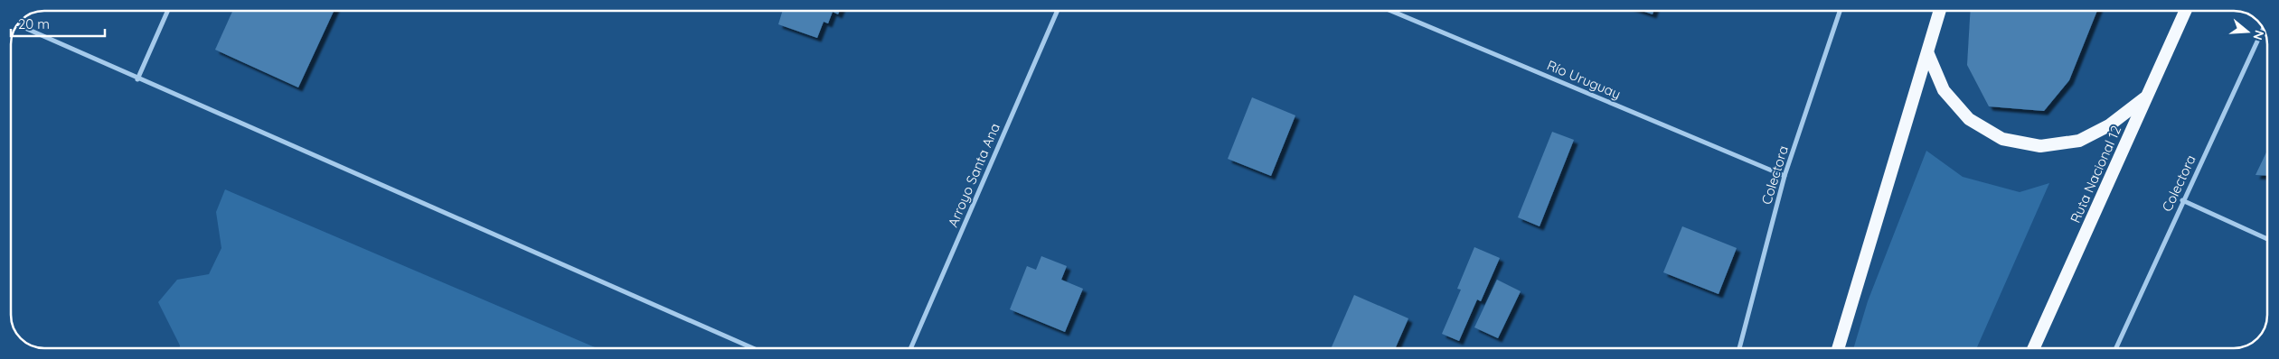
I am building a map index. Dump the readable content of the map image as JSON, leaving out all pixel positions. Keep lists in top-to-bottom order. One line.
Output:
{"streets":{"highway":["Ruta Nacional 12"],"street":["Río Uruguay","Arroyo Santa Ana","Colectora"]},"crossings":[["Río Uruguay","Colectora"]],"scale_bar":"20 m","north":"right"}
